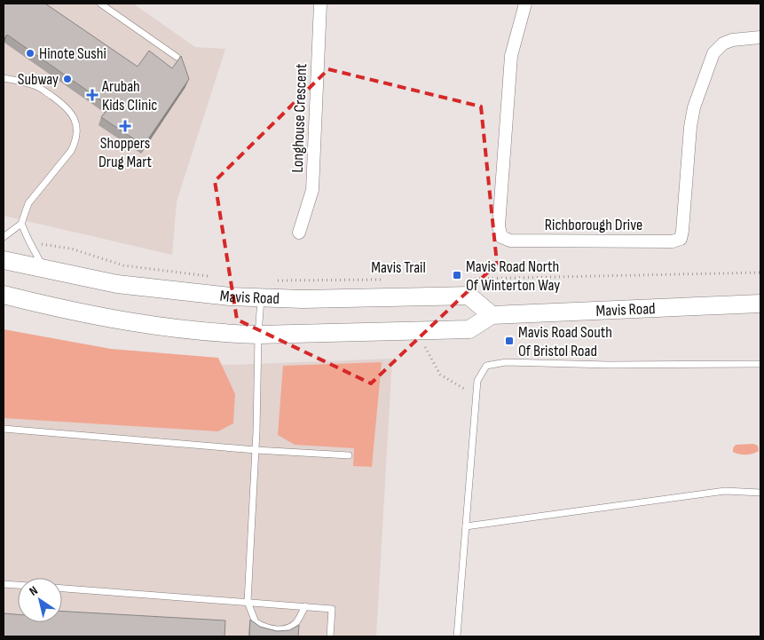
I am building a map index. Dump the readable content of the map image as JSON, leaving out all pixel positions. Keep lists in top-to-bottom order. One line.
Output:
{"streets":{"main road":["Mavis Road"],"street":["Longhouse Crescent","Richborough Drive"],"path":["Mavis Trail"]},"places":{"other":["Hinote Sushi","Subway"],"health":["Arubah Kids Clinic","Shoppers Drug Mart"],"transit":["Mavis Road North Of Winterton Way","Mavis Road South Of Bristol Road"]},"north":"top left"}
